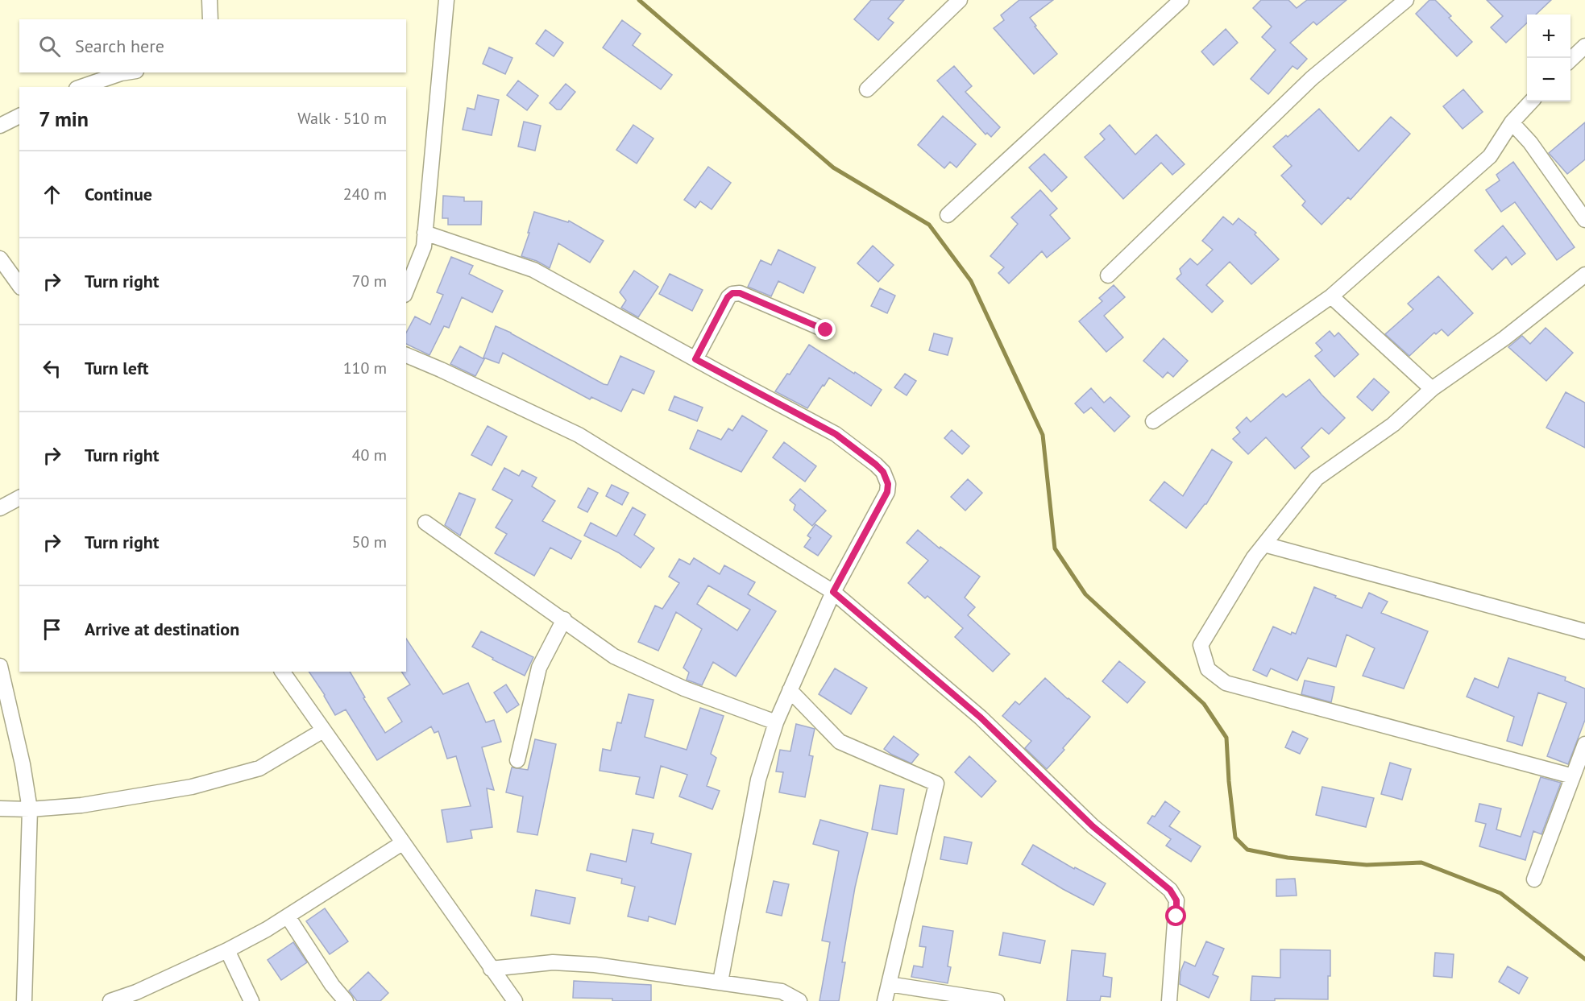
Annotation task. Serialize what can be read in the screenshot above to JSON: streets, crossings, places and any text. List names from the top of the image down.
{
  "page": {
    "map_buttons": ["+", "−"],
    "search": "Search here",
    "heading": ["7 min", "Walk · 510 m"],
    "list": [
      ["Continue", "240 m"],
      ["Turn right", "70 m"],
      ["Turn left", "110 m"],
      ["Turn right", "40 m"],
      ["Turn right", "50 m"],
      "Arrive at destination"
    ]
  }
}
